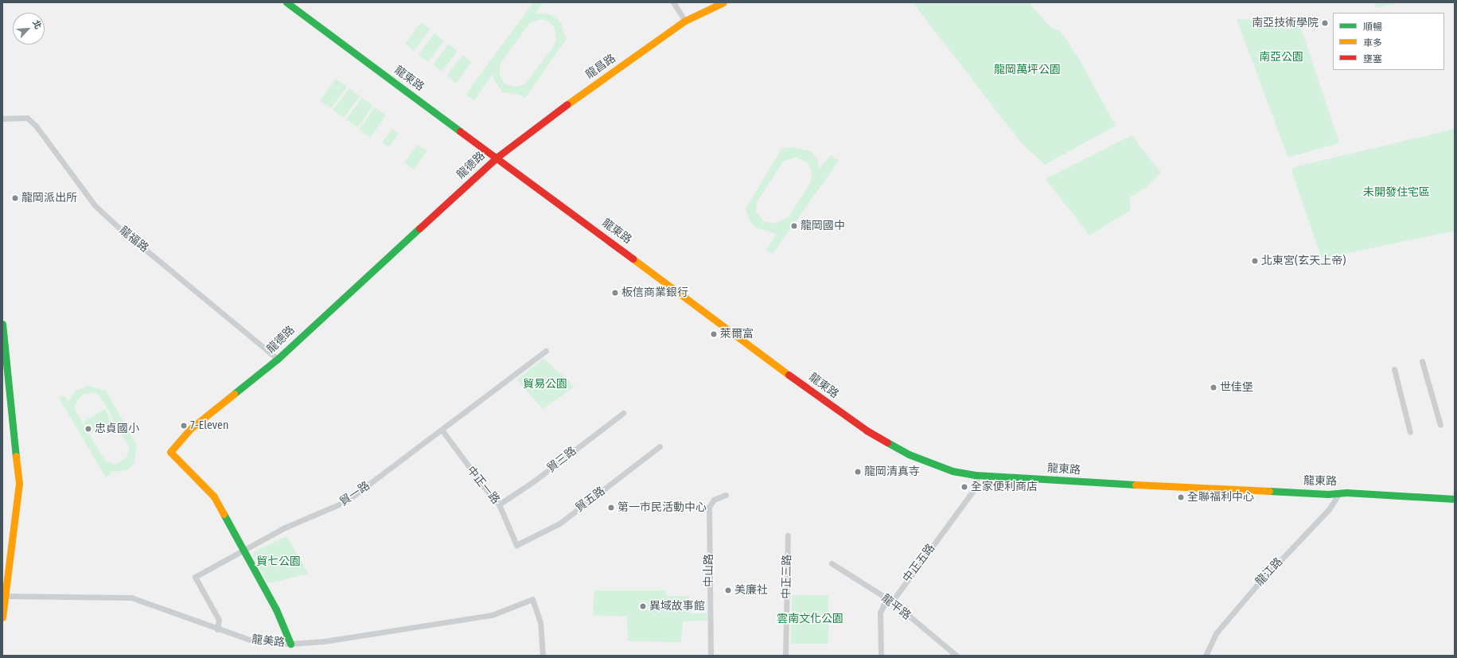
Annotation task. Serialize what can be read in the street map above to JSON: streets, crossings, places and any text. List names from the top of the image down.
{
  "streets": {
    "street": [
      "龍昌路",
      "龍東路",
      "龍德路",
      "龍福路",
      "貿三路",
      "中正一路",
      "貿一路",
      "貿五路",
      "中正五路",
      "中山路",
      "龍江路",
      "中正三路",
      "龍平路",
      "龍美路"
    ]
  },
  "crossings": [
    ["龍昌路", "龍東路"],
    ["龍昌路", "龍德路"],
    ["龍東路", "龍德路"],
    ["龍東路", "中正五路"],
    ["龍東路", "龍江路"],
    ["龍德路", "龍福路"],
    ["龍德路", "貿一路"],
    ["貿三路", "中正一路"],
    ["中正一路", "貿一路"],
    ["中正一路", "貿五路"],
    ["貿一路", "龍美路"],
    ["中正五路", "龍平路"]
  ],
  "parks": [
    "南亞公園",
    "龍岡萬坪公園",
    "未開發住宅區",
    "貿易公園",
    "貿七公園",
    "雲南文化公園"
  ],
  "places": [
    "南亞技術學院",
    "龍岡派出所",
    "龍岡國中",
    "北東宮(玄天上帝)",
    "板信商業銀行",
    "萊爾富",
    "世佳堡",
    "7-Eleven",
    "忠貞國小",
    "龍岡清真寺",
    "全家便利商店",
    "全聯福利中心",
    "第一市民活動中心",
    "美廉社",
    "異域故事館"
  ],
  "legend": ["順暢", "車多", "壅塞"],
  "north": "top right"
}
